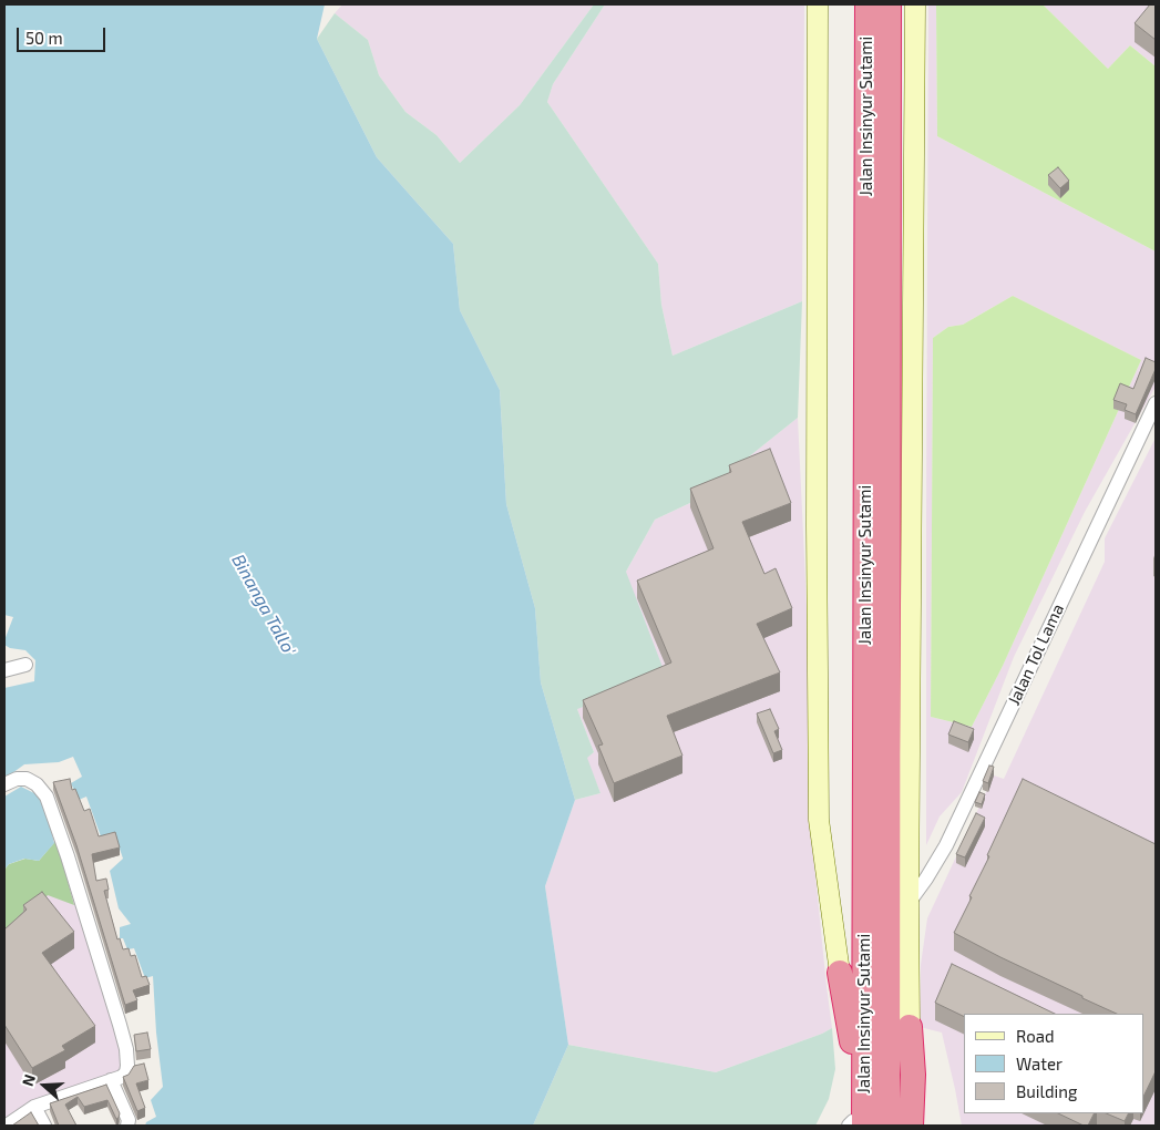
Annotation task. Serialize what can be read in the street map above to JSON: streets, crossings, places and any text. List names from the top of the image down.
{
  "streets": {
    "highway": ["Jalan Insinyur Sutami"],
    "street": ["Jalan Tol Lama"]
  },
  "water": ["Binanga Tallo'"],
  "legend": ["Road", "Water", "Building"],
  "scale_bar": "50 m",
  "north": "left"
}
